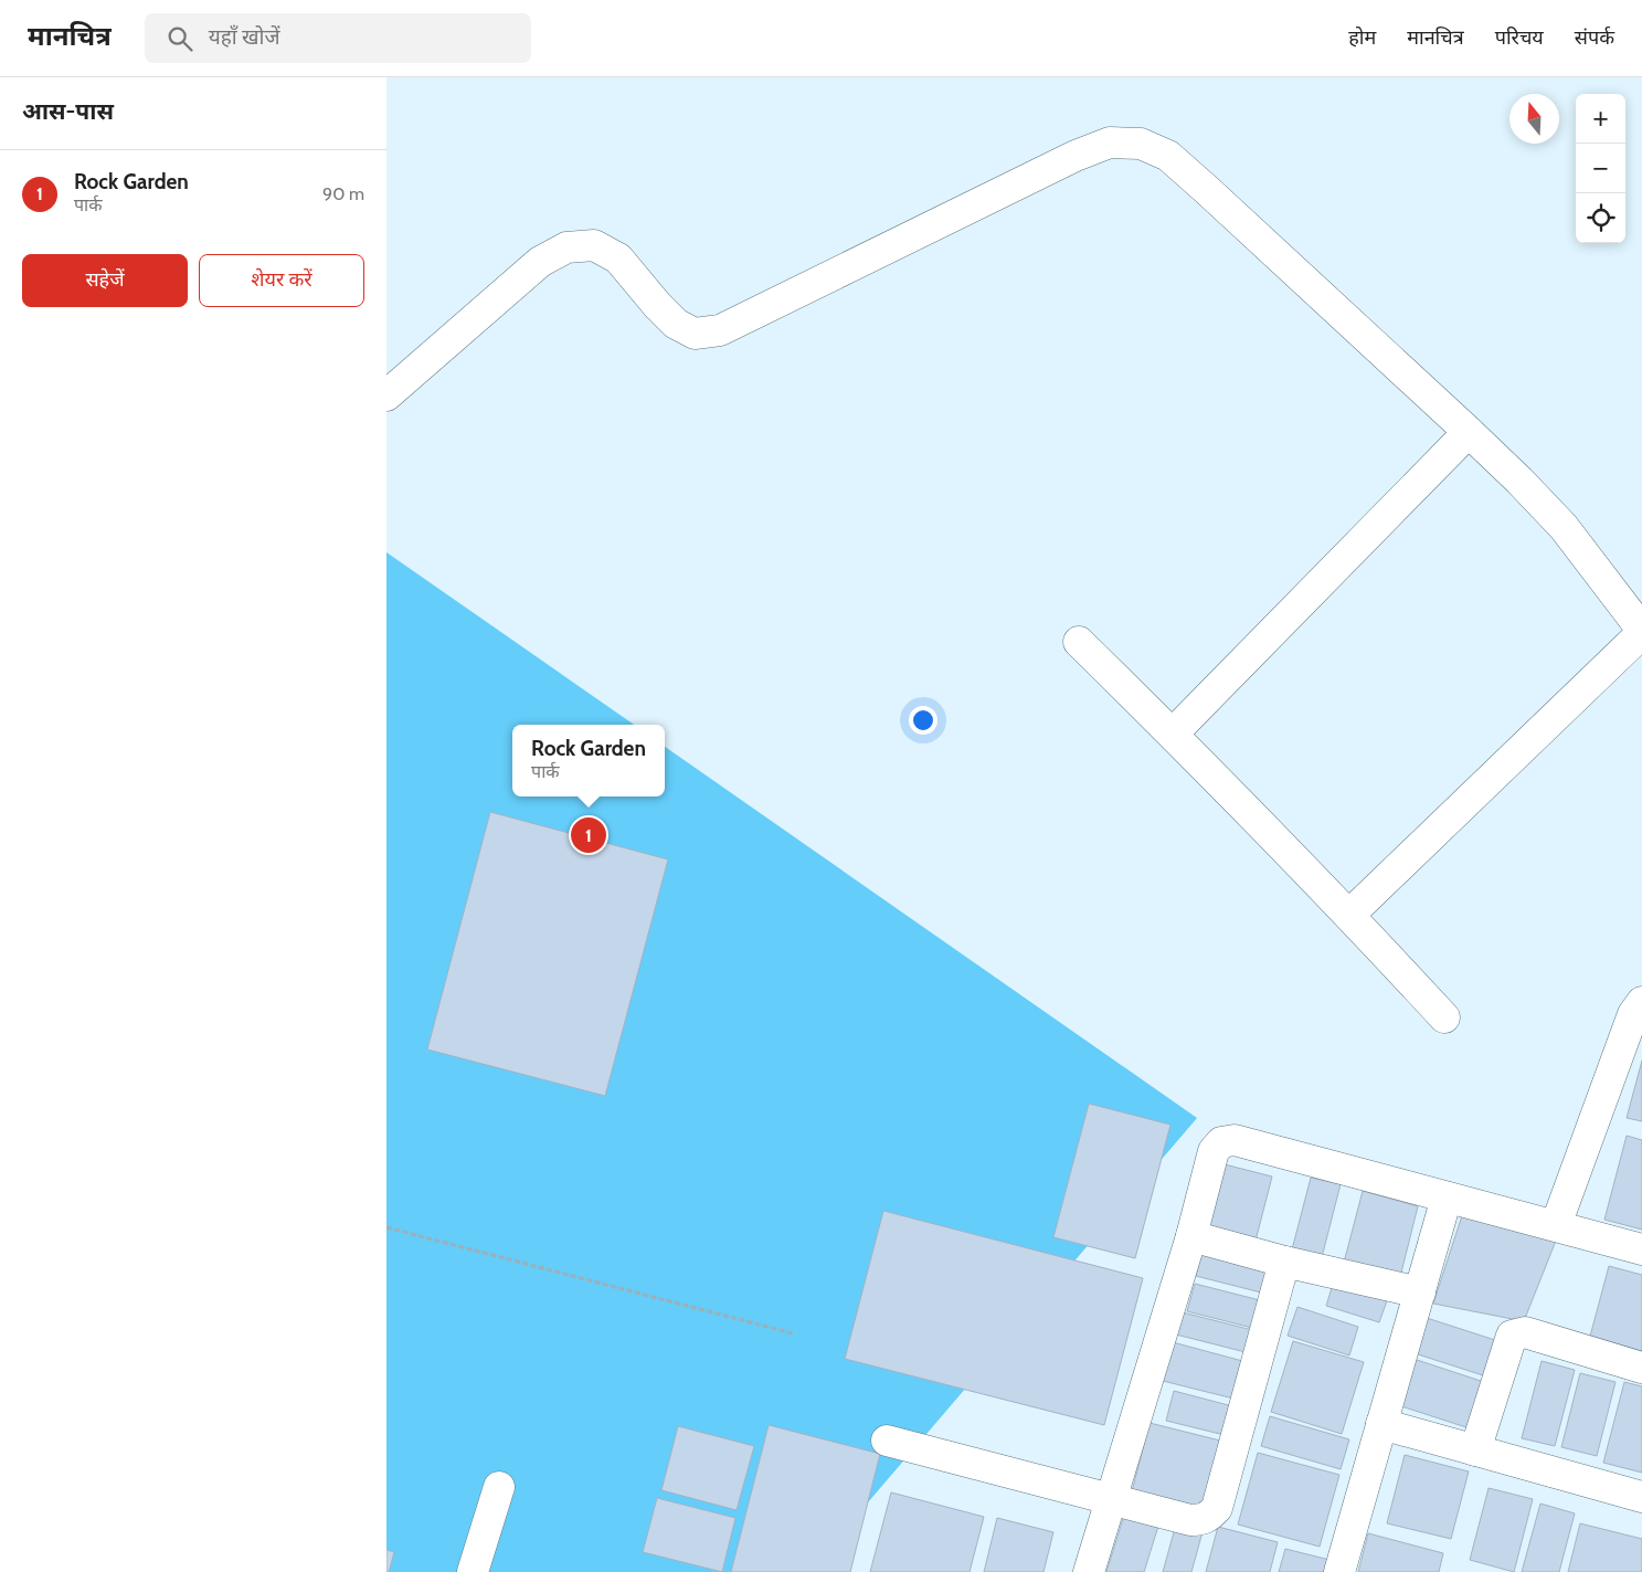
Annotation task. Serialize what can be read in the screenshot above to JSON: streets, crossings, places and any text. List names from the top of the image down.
{
  "north": "top",
  "page": {
    "header": "मानचित्र",
    "search": "यहाँ खोजें",
    "nav": [
      "होम",
      "मानचित्र",
      "परिचय",
      "संपर्क"
    ],
    "heading": "आस-पास",
    "map_buttons": ["+", "−"],
    "list": [
      {
        "mark": "1",
        "name": "Rock Garden",
        "note": "पार्क",
        "value": "90 m"
      }
    ],
    "buttons": ["सहेजें", "शेयर करें"],
    "popup": ["Rock Garden", "पार्क"],
    "pins": "1"
  }
}
